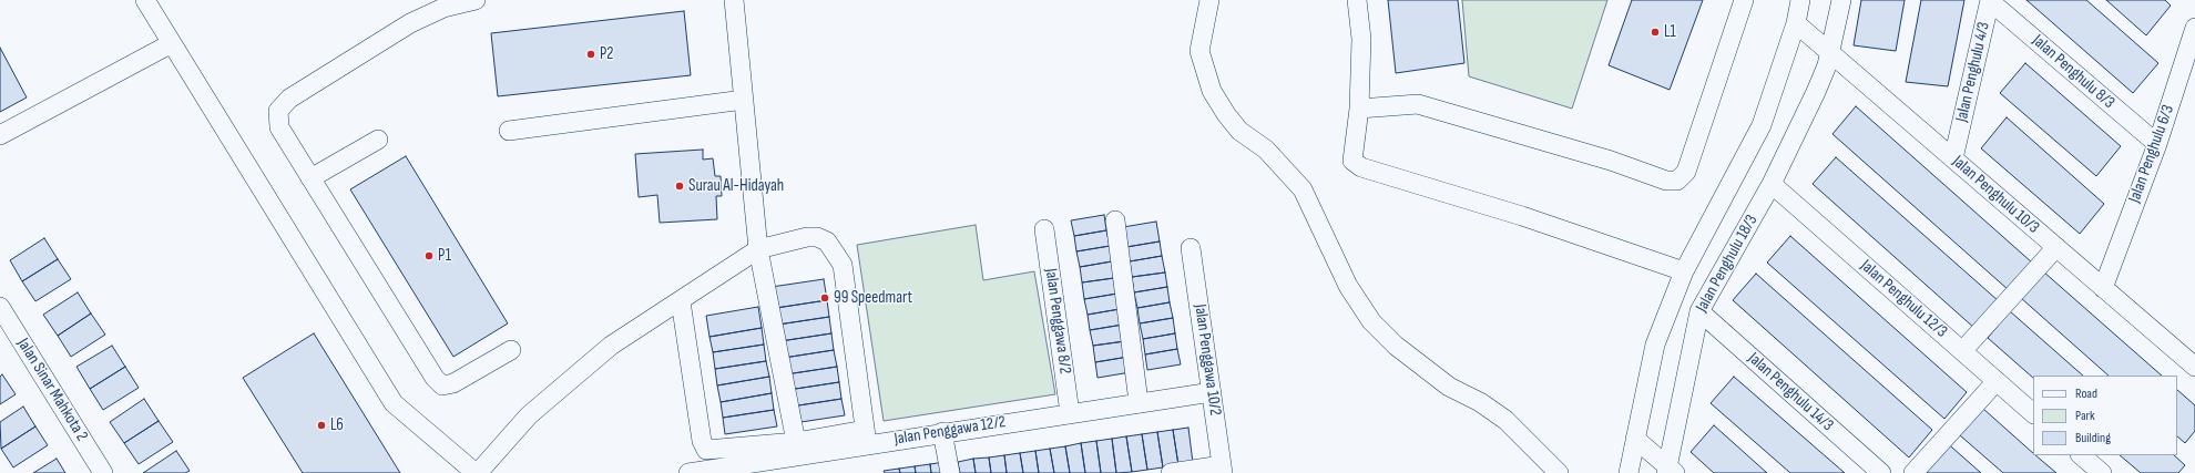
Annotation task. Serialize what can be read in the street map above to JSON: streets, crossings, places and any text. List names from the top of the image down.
{
  "streets": {
    "street": [
      "Jalan Penghulu 4/3",
      "Jalan Penghulu 8/3",
      "Jalan Penghulu 6/3",
      "Jalan Penghulu 10/3",
      "Jalan Penghulu 18/3",
      "Jalan Penghulu 12/3",
      "Jalan Penggawa 8/2",
      "Jalan Penggawa 10/2",
      "Jalan Sinar Mahkota 2",
      "Jalan Penghulu 14/3",
      "Jalan Penggawa 12/2"
    ]
  },
  "crossings": [
    ["Jalan Penghulu 4/3", "Jalan Penghulu 8/3"],
    ["Jalan Penghulu 4/3", "Jalan Penghulu 10/3"],
    ["Jalan Penghulu 8/3", "Jalan Penghulu 6/3"],
    ["Jalan Penghulu 6/3", "Jalan Penghulu 10/3"],
    ["Jalan Penghulu 10/3", "Jalan Penghulu 18/3"],
    ["Jalan Penghulu 18/3", "Jalan Penghulu 12/3"],
    ["Jalan Penghulu 18/3", "Jalan Penghulu 14/3"],
    ["Jalan Penggawa 8/2", "Jalan Penggawa 12/2"],
    ["Jalan Penggawa 10/2", "Jalan Penggawa 12/2"]
  ],
  "places": [
    "L1",
    "P2",
    "Surau Al-Hidayah",
    "P1",
    "99 Speedmart",
    "L6"
  ],
  "legend": ["Road", "Park", "Building"]
}
